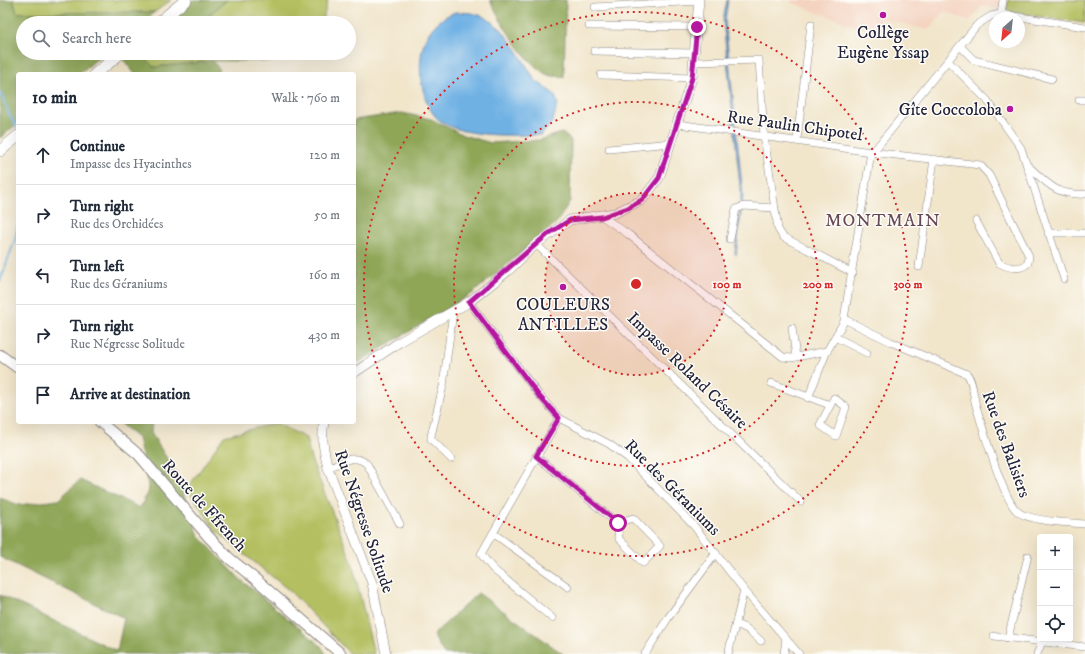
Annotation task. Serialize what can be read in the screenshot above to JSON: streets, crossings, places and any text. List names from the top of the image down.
{
  "streets": {
    "main road": ["Route de Ffrench"],
    "street": [
      "Rue Paulin Chipotel",
      "Impasse Roland Césaire",
      "Rue des Balisiers",
      "Rue des Géraniums",
      "Rue Négresse Solitude"
    ]
  },
  "districts": ["MONTMAIN"],
  "places": ["Collège Eugène Yssap", "Gîte Coccoloba", "COULEURS ANTILLES"],
  "north": "bottom left",
  "page": {
    "search": "Search here",
    "heading": ["10 min", "Walk · 760 m"],
    "list": [
      ["Continue", "Impasse des Hyacinthes", "120 m"],
      ["Turn right", "Rue des Orchidées", "50 m"],
      ["Turn left", "Rue des Géraniums", "160 m"],
      ["Turn right", "Rue Négresse Solitude", "430 m"],
      "Arrive at destination"
    ],
    "map_buttons": ["+", "−"]
  },
  "rings": ["100 m", "200 m", "300 m"]
}
